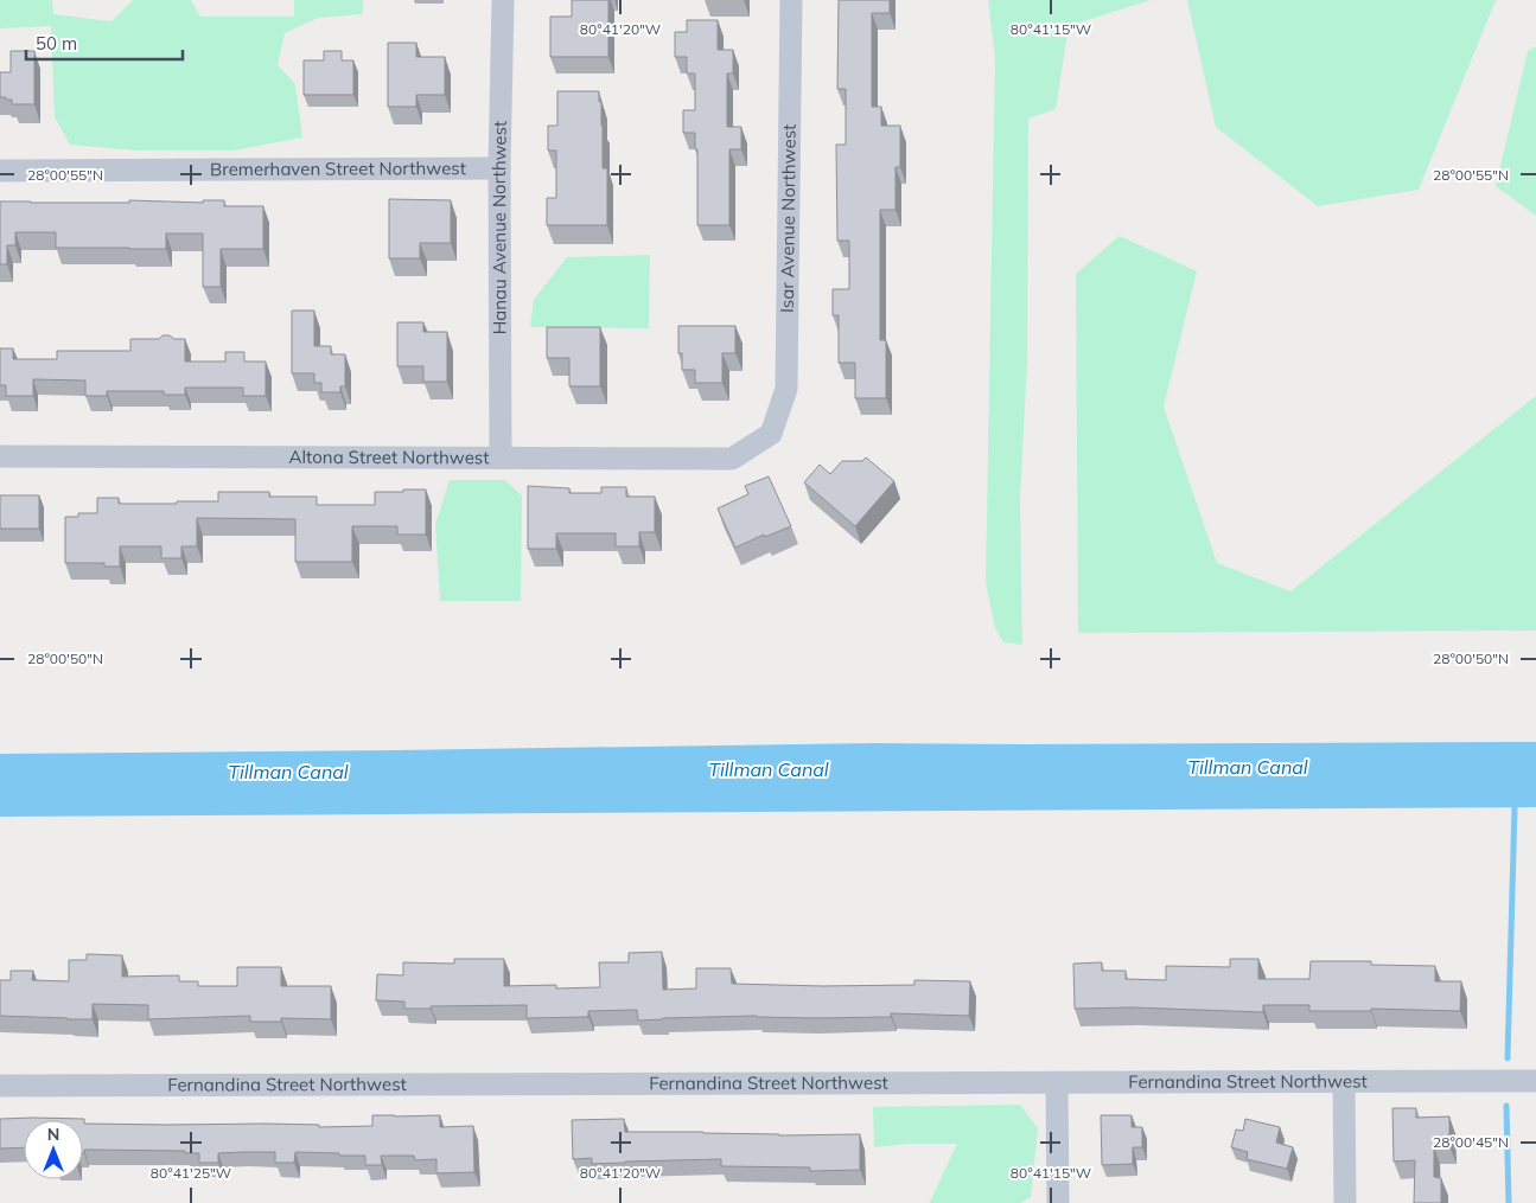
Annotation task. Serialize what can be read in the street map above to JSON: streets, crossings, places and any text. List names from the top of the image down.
{
  "streets": {
    "street": [
      "Bremerhaven Street Northwest",
      "Isar Avenue Northwest",
      "Hanau Avenue Northwest",
      "Altona Street Northwest",
      "Fernandina Street Northwest"
    ]
  },
  "crossings": [
    ["Bremerhaven Street Northwest", "Hanau Avenue Northwest"],
    ["Isar Avenue Northwest", "Altona Street Northwest"],
    ["Hanau Avenue Northwest", "Altona Street Northwest"]
  ],
  "water": ["Tillman Canal"],
  "scale_bar": "50 m",
  "north": "top",
  "coordinates": [
    "80°41'20\"W",
    "80°41'15\"W",
    "28°00'55\"N",
    "28°00'50\"N",
    "28°00'45\"N",
    "80°41'25\"W"
  ]
}
